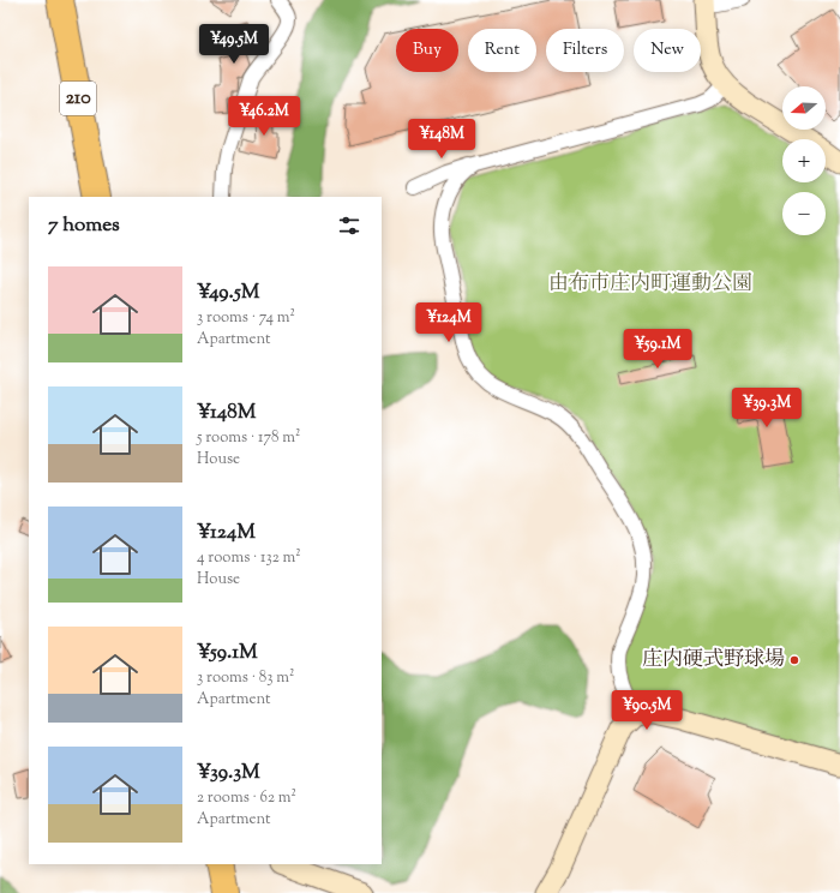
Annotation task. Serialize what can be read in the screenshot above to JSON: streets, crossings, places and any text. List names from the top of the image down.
{
  "streets": {
    "highway": ["210"]
  },
  "parks": ["由布市庄内町運動公園"],
  "places": ["庄内硬式野球場"],
  "north": "left",
  "page": {
    "price": [
      "¥49.5M",
      "¥46.2M",
      "¥148M",
      "¥124M",
      "¥59.1M",
      "¥39.3M",
      "¥90.5M"
    ],
    "chip": [
      "Buy",
      "Rent",
      "Filters",
      "New"
    ],
    "map_buttons": ["+", "−"],
    "heading": "7 homes",
    "list": [
      {
        "name": "¥49.5M",
        "note": "3 rooms · 74 m² · Apartment"
      },
      {
        "name": "¥148M",
        "note": "5 rooms · 178 m² · House"
      },
      {
        "name": "¥124M",
        "note": "4 rooms · 132 m² · House"
      },
      {
        "name": "¥59.1M",
        "note": "3 rooms · 83 m² · Apartment"
      },
      {
        "name": "¥39.3M",
        "note": "2 rooms · 62 m² · Apartment"
      }
    ]
  }
}
